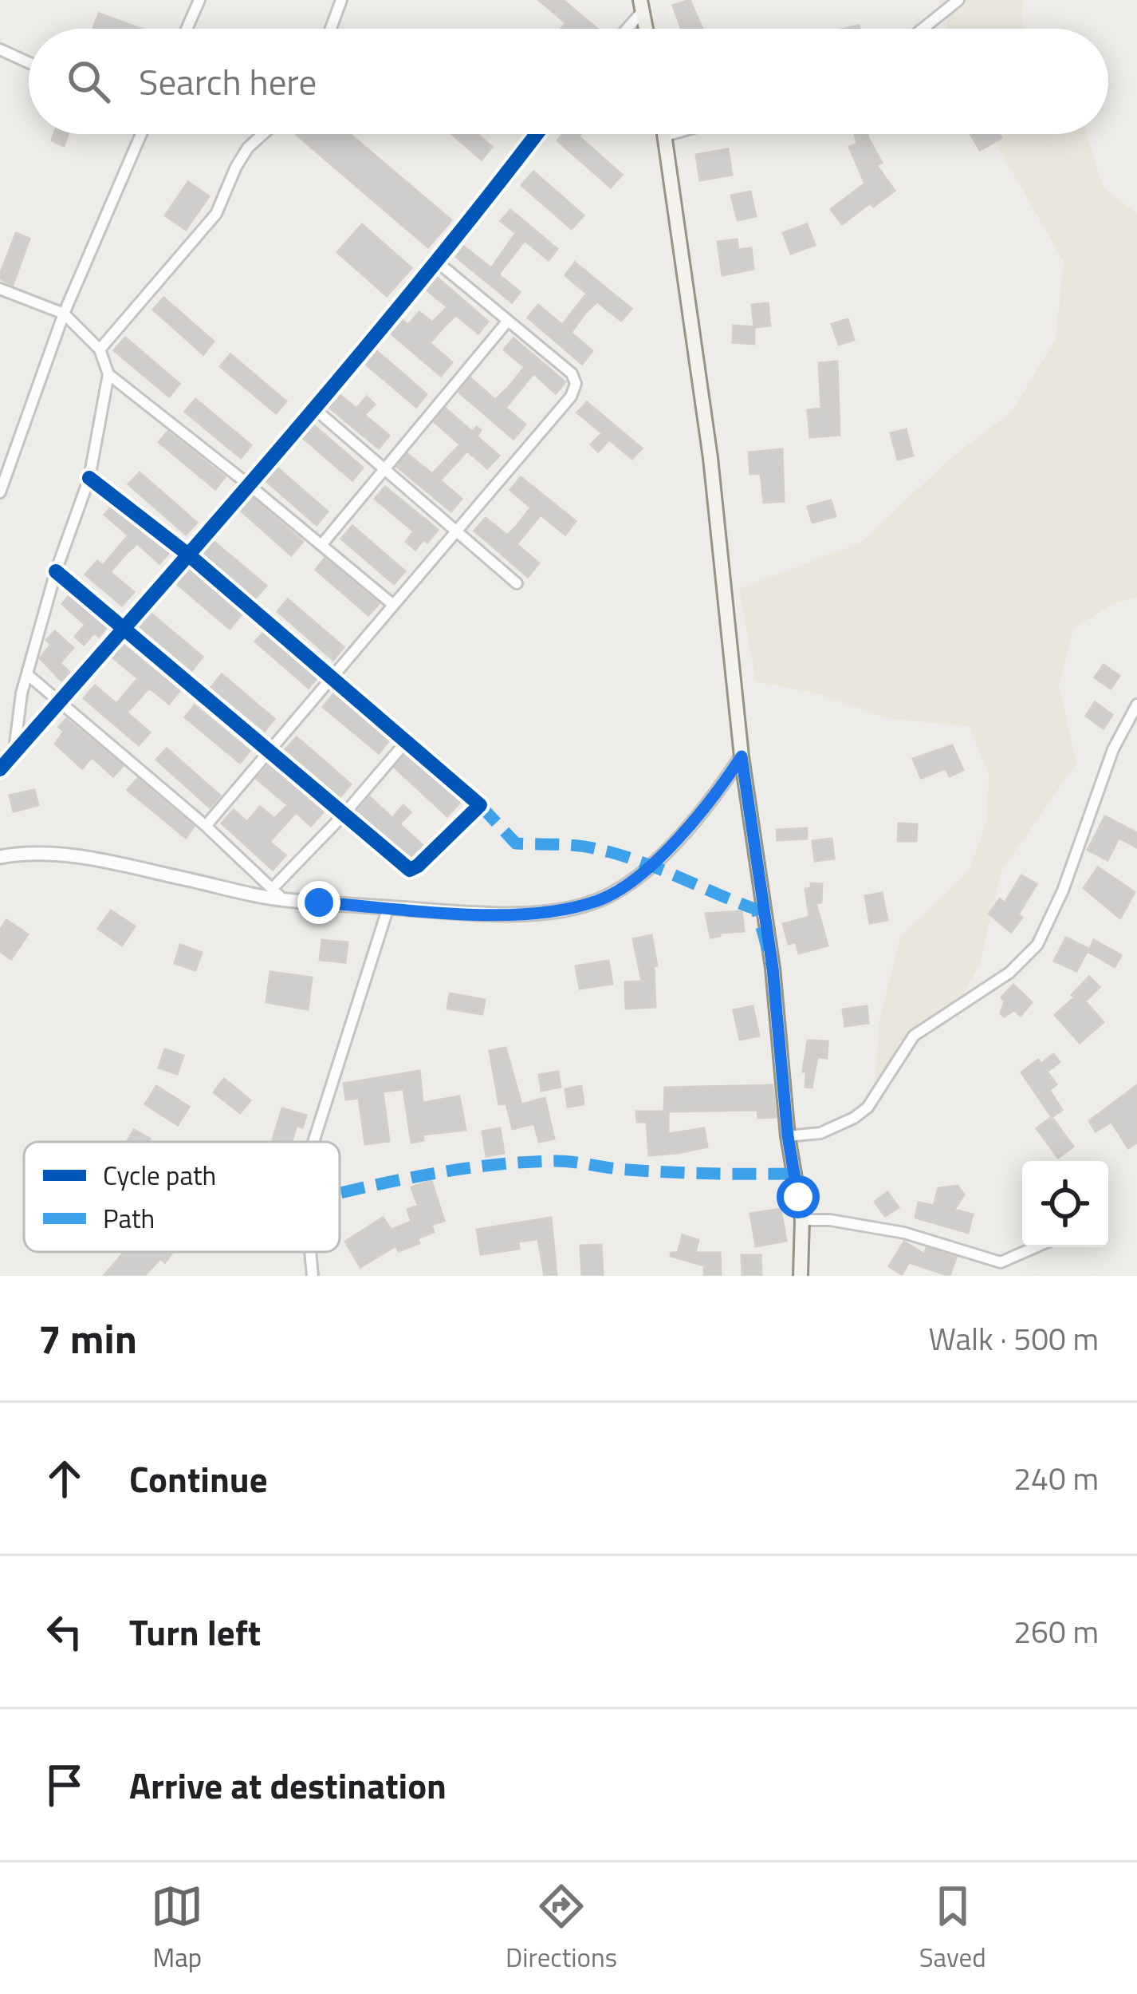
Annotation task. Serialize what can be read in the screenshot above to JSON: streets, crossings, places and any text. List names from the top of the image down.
{
  "legend": ["Cycle path", "Path"],
  "page": {
    "search": "Search here",
    "heading": ["7 min", "Walk · 500 m"],
    "list": [
      ["Continue", "240 m"],
      ["Turn left", "260 m"],
      "Arrive at destination"
    ],
    "nav": ["Map", "Directions", "Saved"]
  }
}
